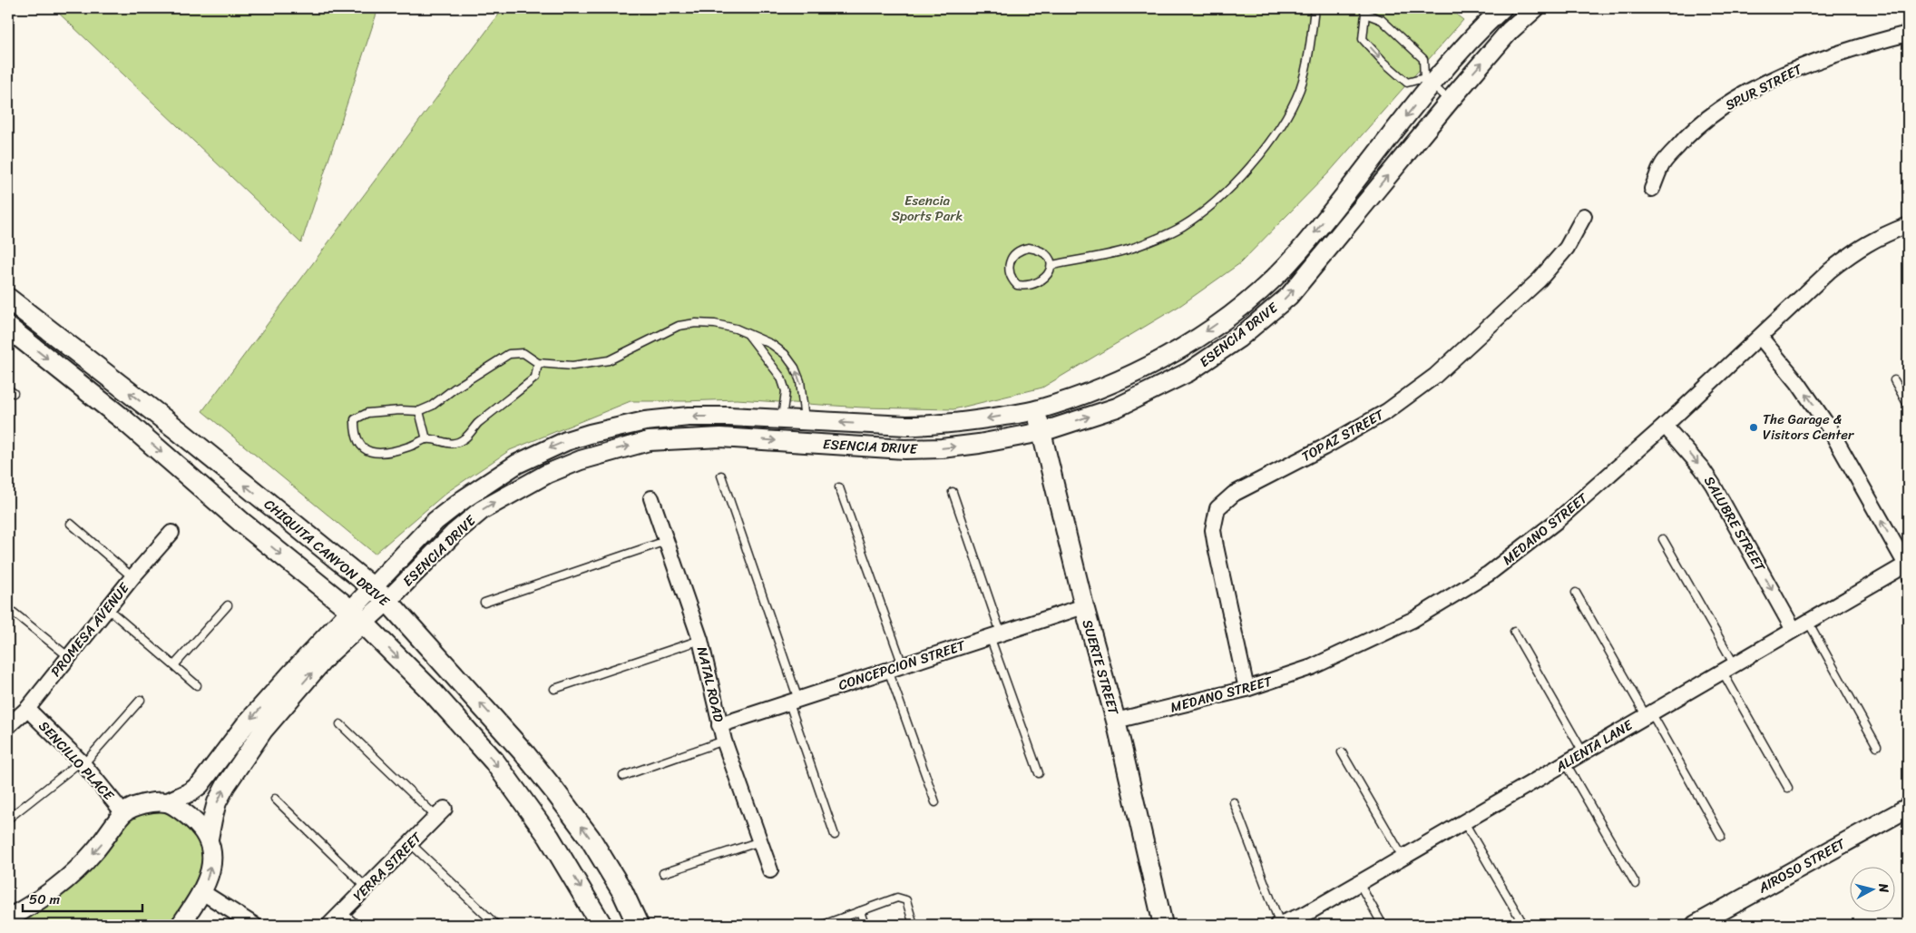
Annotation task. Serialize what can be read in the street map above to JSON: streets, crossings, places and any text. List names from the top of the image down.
{
  "streets": {
    "main road": ["CHIQUITA CANYON DRIVE"],
    "street": [
      "SPUR STREET",
      "ESENCIA DRIVE",
      "TOPAZ STREET",
      "SALUBRE STREET",
      "MEDANO STREET",
      "PROMESA AVENUE",
      "CONCEPCION STREET",
      "SUERTE STREET",
      "NATAL ROAD",
      "ALIENTA LANE",
      "SENCILLO PLACE",
      "AIROSO STREET",
      "YERRA STREET"
    ]
  },
  "crossings": [
    ["ESENCIA DRIVE", "CHIQUITA CANYON DRIVE"],
    ["ESENCIA DRIVE", "SUERTE STREET"],
    ["ESENCIA DRIVE", "SENCILLO PLACE"],
    ["TOPAZ STREET", "MEDANO STREET"],
    ["SALUBRE STREET", "MEDANO STREET"],
    ["SALUBRE STREET", "ALIENTA LANE"],
    ["MEDANO STREET", "SUERTE STREET"],
    ["PROMESA AVENUE", "SENCILLO PLACE"],
    ["CONCEPCION STREET", "SUERTE STREET"],
    ["CONCEPCION STREET", "NATAL ROAD"]
  ],
  "parks": ["Esencia Sports Park"],
  "places": ["The Garage & Visitors Center"],
  "scale_bar": "50 m",
  "north": "right"
}
